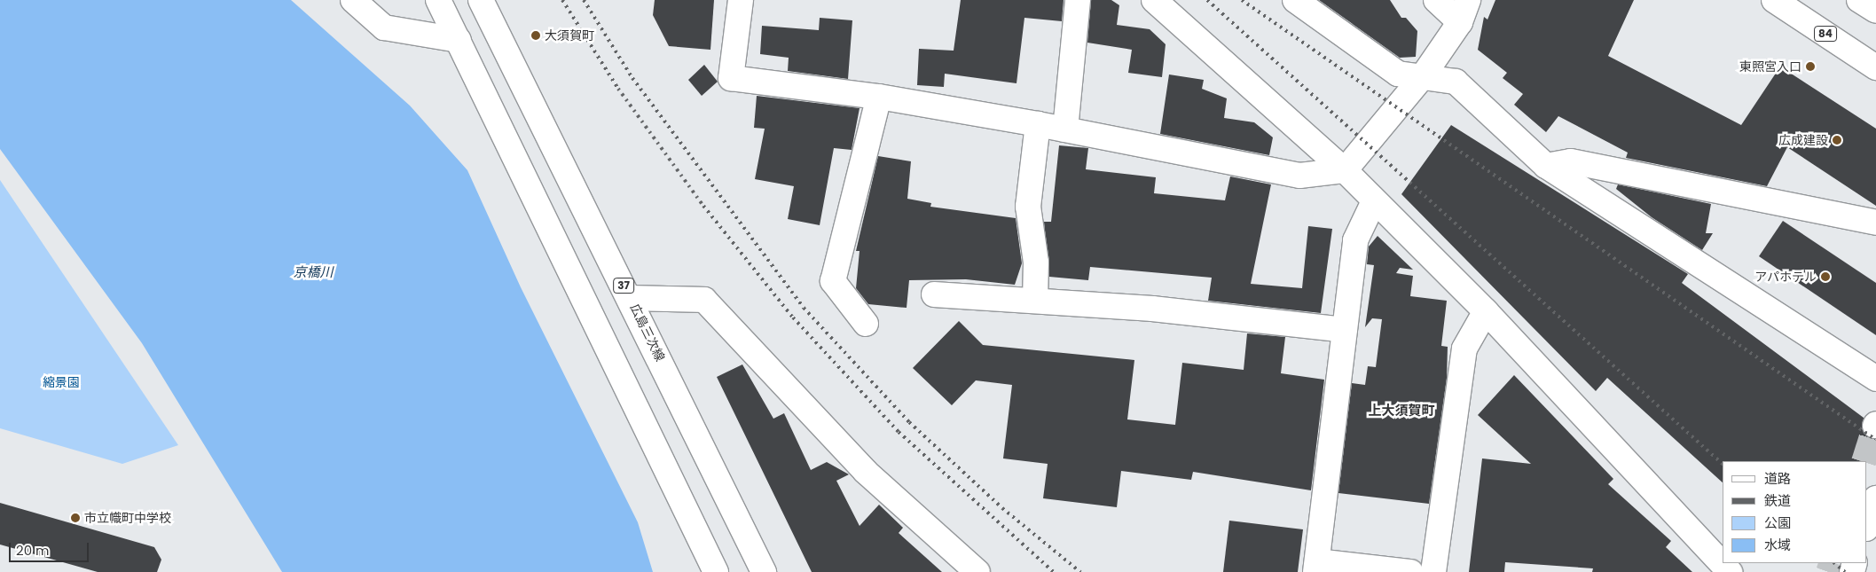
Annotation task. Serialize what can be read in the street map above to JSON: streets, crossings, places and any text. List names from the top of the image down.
{
  "streets": {
    "street": ["84", "37", "広島三次線"]
  },
  "districts": ["上大須賀町"],
  "water": ["京橋川"],
  "parks": ["縮景園"],
  "places": [
    "大須賀町",
    "東照宮入口",
    "広成建設",
    "アパホテル",
    "市立幟町中学校"
  ],
  "legend": [
    "道路",
    "鉄道",
    "公園",
    "水域"
  ],
  "scale_bar": "20 m"
}
